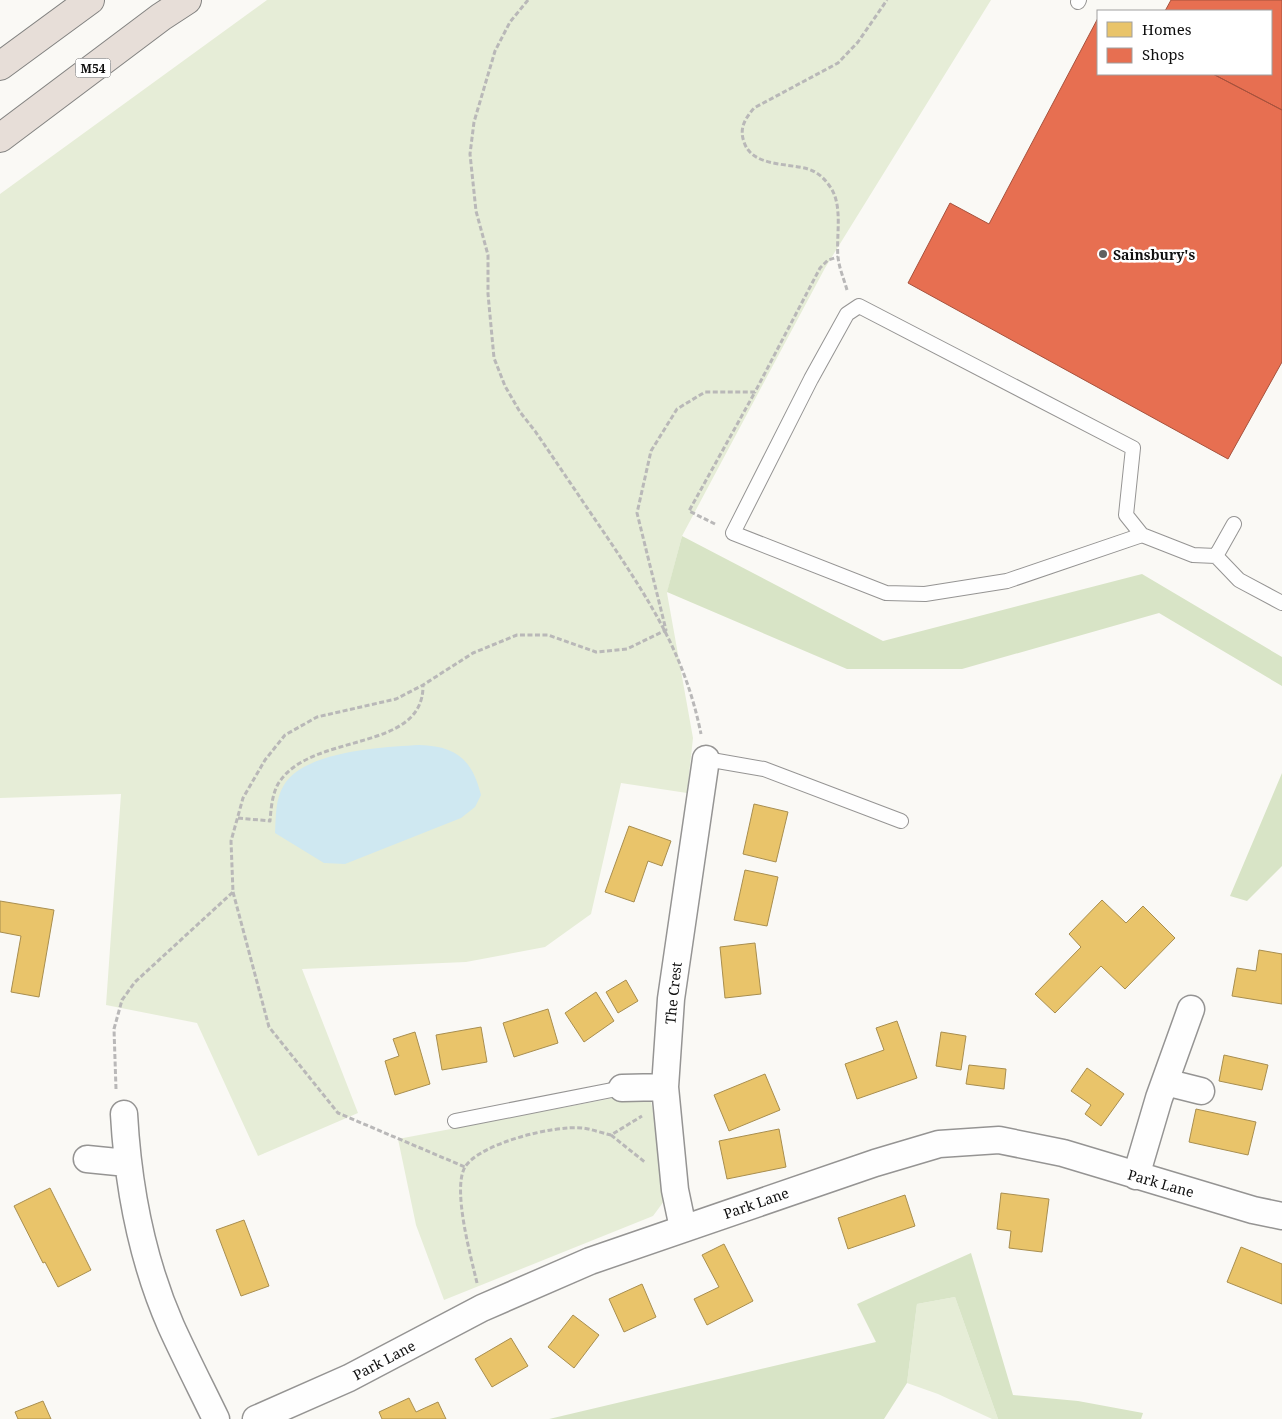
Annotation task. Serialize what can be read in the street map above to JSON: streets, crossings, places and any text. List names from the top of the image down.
{
  "streets": {
    "highway": ["M54"],
    "street": ["The Crest", "Park Lane"]
  },
  "crossings": [
    ["The Crest", "Park Lane"]
  ],
  "places": ["Sainsbury's"],
  "legend": ["Homes", "Shops"]
}
